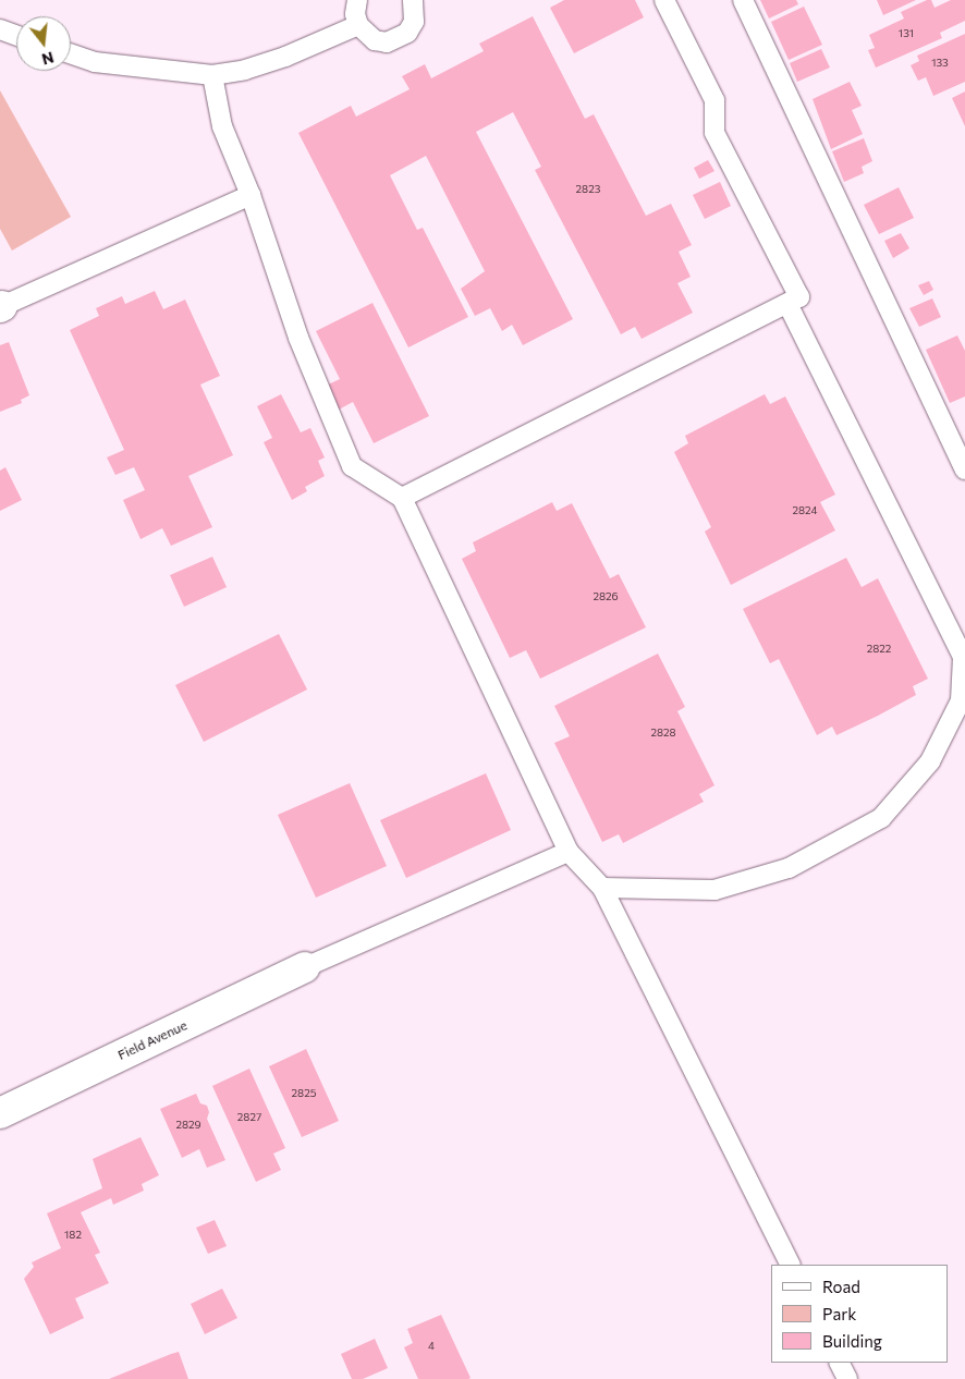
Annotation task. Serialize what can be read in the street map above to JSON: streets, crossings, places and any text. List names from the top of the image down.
{
  "streets": {
    "street": ["Field Avenue"]
  },
  "house_numbers": [
    "131",
    "133",
    "2823",
    "2824",
    "2826",
    "2822",
    "2828",
    "2825",
    "2827",
    "2829",
    "182",
    "4"
  ],
  "legend": ["Road", "Park", "Building"],
  "north": "bottom"
}
